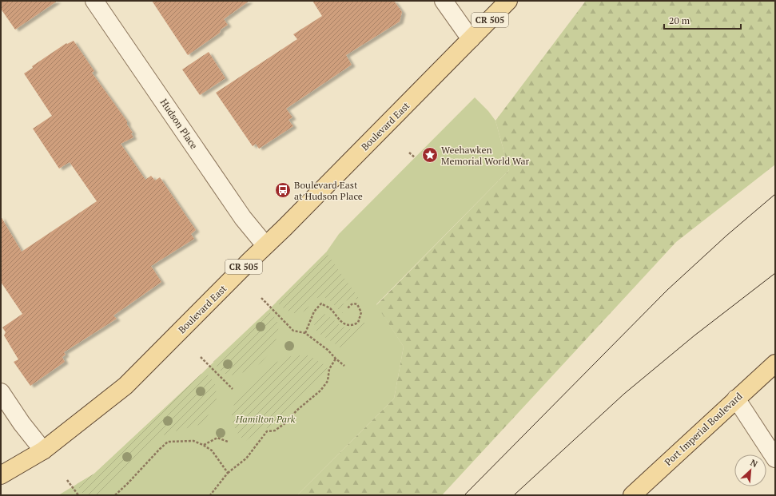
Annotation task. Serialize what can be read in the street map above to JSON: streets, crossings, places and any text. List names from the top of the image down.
{
  "streets": {
    "main road": ["CR 505", "Boulevard East", "Port Imperial Boulevard"],
    "street": ["Hudson Place"]
  },
  "crossings": [
    ["Hudson Place", "Boulevard East"]
  ],
  "parks": ["Hamilton Park"],
  "places": {
    "place": ["Weehawken Memorial World War"],
    "bus stop": ["Boulevard East at Hudson Place"]
  },
  "scale_bar": "20 m",
  "north": "top right"
}
